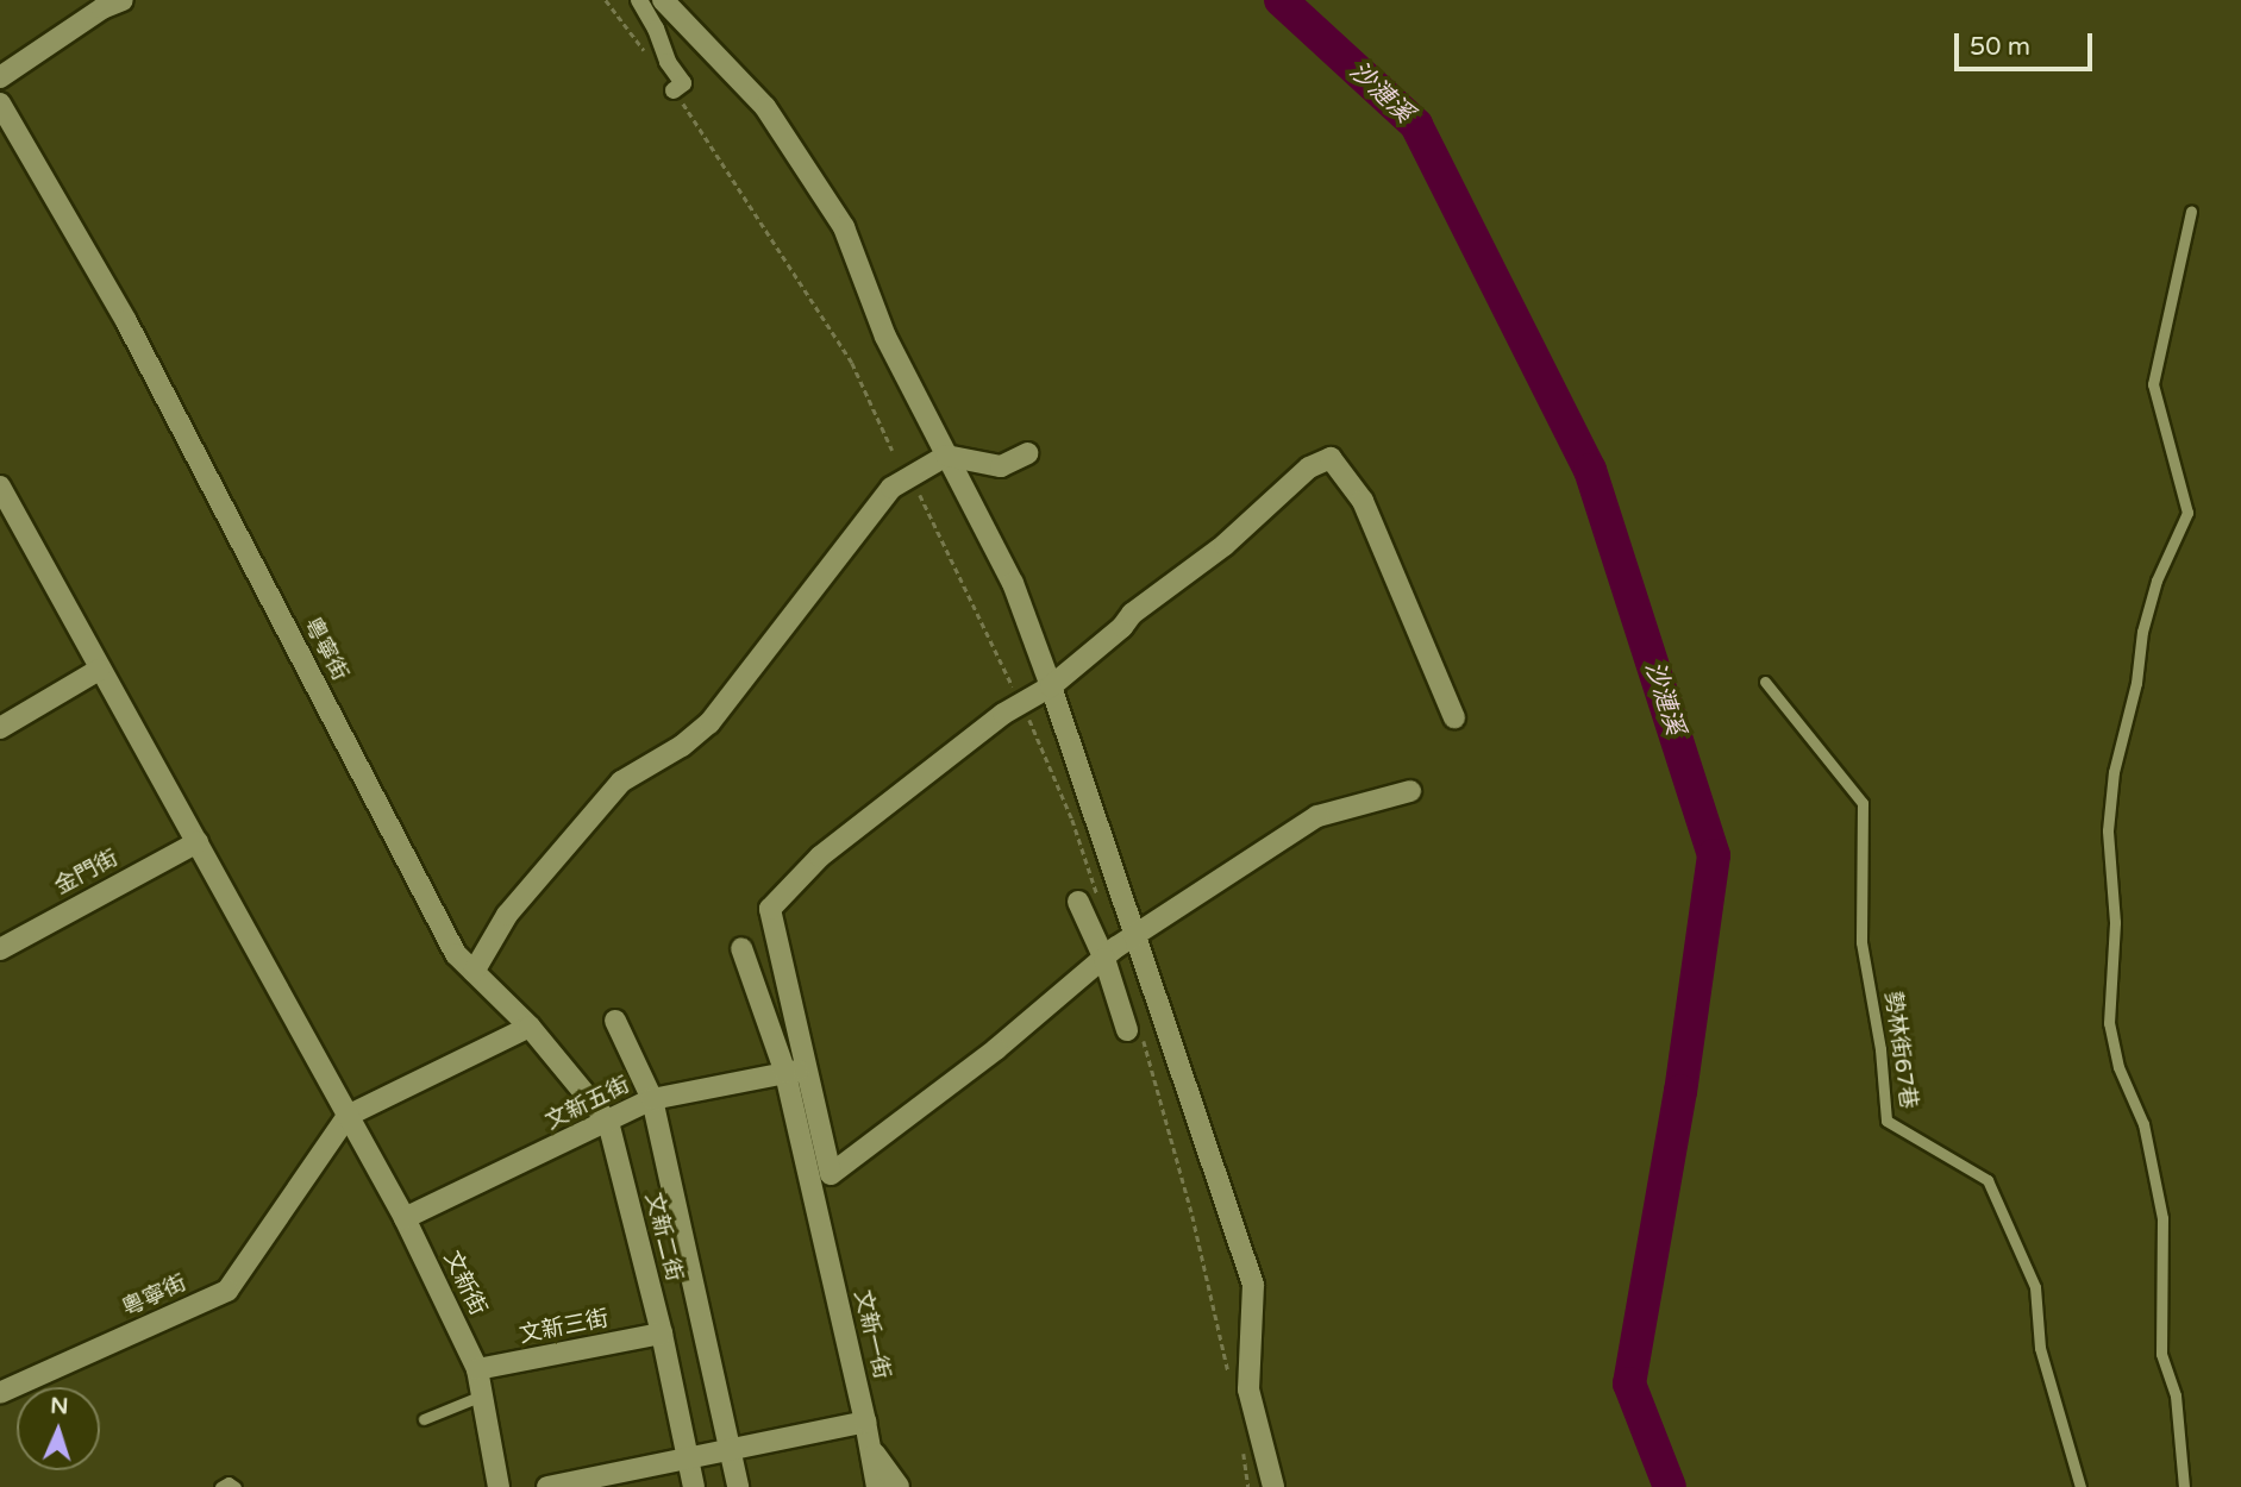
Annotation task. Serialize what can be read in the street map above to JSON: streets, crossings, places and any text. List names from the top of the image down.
{
  "streets": {
    "street": [
      "粵寧街",
      "金門街",
      "文新五街",
      "文新二街",
      "文新街",
      "文新三街",
      "文新一街"
    ],
    "lane": ["勢林街67巷"]
  },
  "crossings": [
    ["粵寧街", "文新二街"],
    ["粵寧街", "文新街"],
    ["文新五街", "文新二街"],
    ["文新五街", "文新街"],
    ["文新五街", "文新一街"],
    ["文新二街", "文新三街"],
    ["文新街", "文新三街"]
  ],
  "water": ["沙漣溪"],
  "scale_bar": "50 m",
  "north": "top"
}
